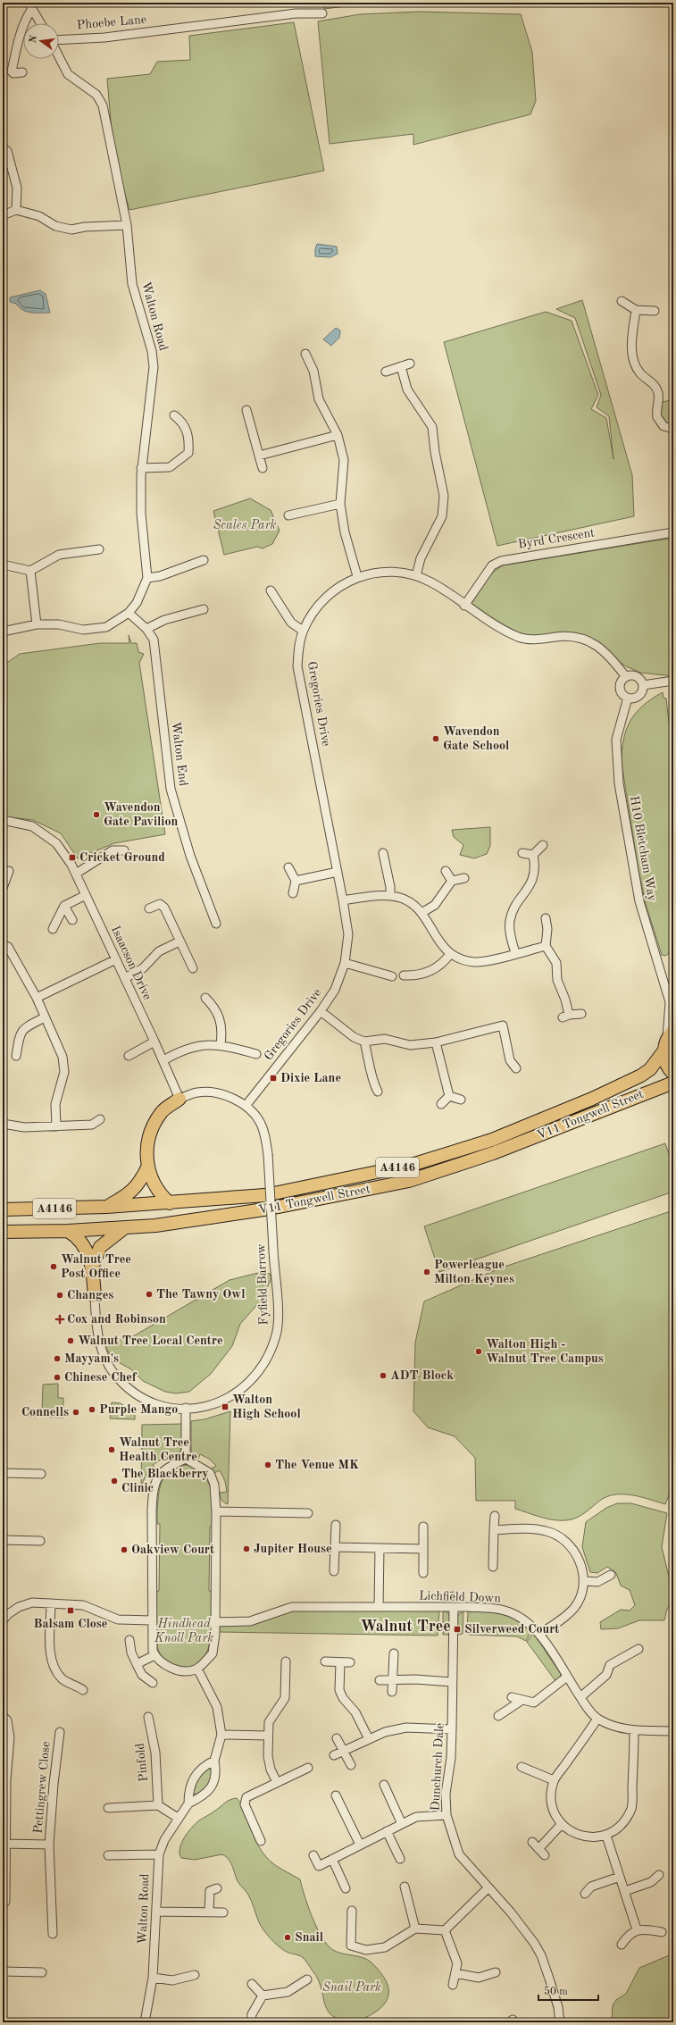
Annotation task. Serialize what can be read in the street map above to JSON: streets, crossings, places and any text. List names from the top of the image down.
{
  "streets": {
    "highway": ["V11 Tongwell Street", "A4146"],
    "street": [
      "Phoebe Lane",
      "Walton Road",
      "Byrd Crescent",
      "Gregories Drive",
      "Walton End",
      "H10 Bletcham Way",
      "Isaacson Drive",
      "Fyfield Barrow",
      "Lichfield Down",
      "Pinfold",
      "Dunchurch Dale",
      "Pettingrew Close"
    ]
  },
  "crossings": [
    ["Walton Road", "Walton End"],
    ["Byrd Crescent", "Gregories Drive"],
    ["Gregories Drive", "H10 Bletcham Way"],
    ["Gregories Drive", "Fyfield Barrow"],
    ["H10 Bletcham Way", "A4146"],
    ["Isaacson Drive", "Fyfield Barrow"],
    ["V11 Tongwell Street", "A4146"],
    ["Lichfield Down", "Dunchurch Dale"]
  ],
  "districts": ["Walnut Tree"],
  "parks": ["Scales Park", "Hindhead Knoll Park", "Snail Park"],
  "places": {
    "other": [
      "Wavendon Gate School",
      "Wavendon Gate Pavilion",
      "Walnut Tree Post Office",
      "Powerleague Milton Keynes",
      "The Tawny Owl",
      "Changes",
      "Walnut Tree Local Centre",
      "Walton High - Walnut Tree Campus",
      "Mayyam's",
      "ADT Block",
      "Chinese Chef",
      "Purple Mango",
      "Connells",
      "Walnut Tree Health Centre",
      "The Venue MK",
      "The Blackberry Clinic",
      "Jupiter House",
      "Oakview Court",
      "Snail"
    ],
    "transit": [
      "Cricket Ground",
      "Dixie Lane",
      "Walton High School",
      "Balsam Close",
      "Silverweed Court"
    ],
    "health": ["Cox and Robinson"]
  },
  "scale_bar": "50 m",
  "north": "left"
}
